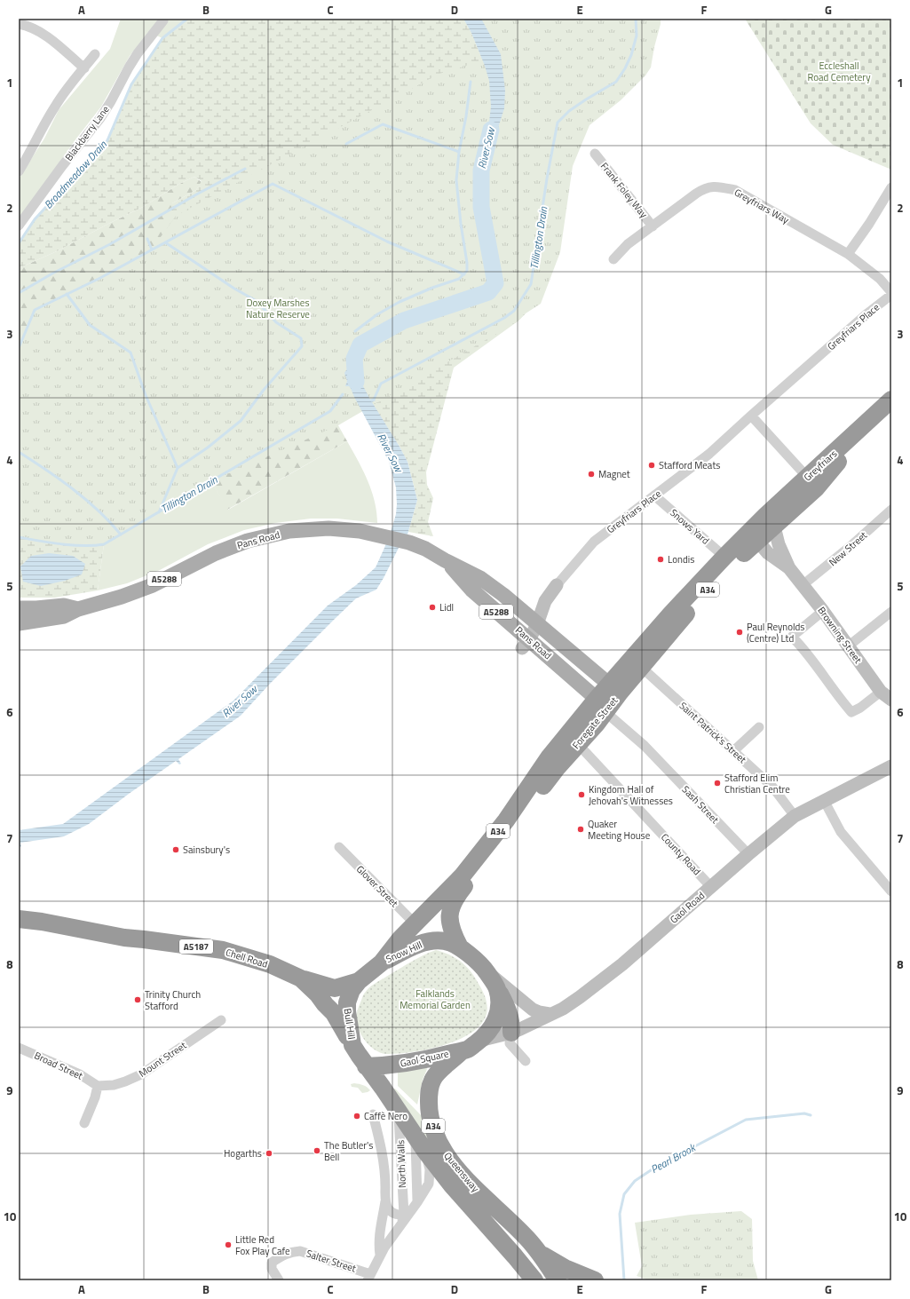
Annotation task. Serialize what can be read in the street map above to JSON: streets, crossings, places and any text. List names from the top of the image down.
{
  "streets": {
    "highway": [
      "Greyfriars",
      "A34",
      "Foregate Street",
      "A5187",
      "Snow Hill",
      "Chell Road",
      "Bull Hill",
      "Gaol Square",
      "Queensway"
    ],
    "main road": [
      "Greyfriars Place",
      "Pans Road",
      "A5288",
      "Browning Street",
      "Gaol Road"
    ],
    "street": [
      "Blackberry Lane",
      "Frank Foley Way",
      "Greyfriars Way",
      "Snows Yard",
      "New Street",
      "Saint Patrick's Street",
      "Sash Street",
      "County Road",
      "Glover Street",
      "Mount Street",
      "Broad Street",
      "North Walls",
      "Salter Street"
    ]
  },
  "crossings": [
    ["Frank Foley Way", "Greyfriars Way"],
    ["Greyfriars Way", "Greyfriars Place"],
    ["Greyfriars Place", "Snows Yard"],
    ["Greyfriars Place", "Pans Road"],
    ["Greyfriars", "Browning Street"],
    ["Greyfriars", "Foregate Street"],
    ["Snows Yard", "Foregate Street"],
    ["Pans Road", "Foregate Street"],
    ["Pans Road", "Sash Street"],
    ["New Street", "Browning Street"],
    ["A34", "Foregate Street"],
    ["A34", "Glover Street"],
    ["A34", "Snow Hill"],
    ["Browning Street", "Foregate Street"],
    ["Foregate Street", "Saint Patrick's Street"],
    ["Foregate Street", "Sash Street"],
    ["Foregate Street", "County Road"],
    ["Foregate Street", "Glover Street"],
    ["Foregate Street", "Snow Hill"],
    ["Saint Patrick's Street", "Gaol Road"],
    ["Sash Street", "Gaol Road"],
    ["County Road", "Gaol Road"],
    ["Gaol Road", "Snow Hill"],
    ["Gaol Road", "Gaol Square"],
    ["A5187", "Chell Road"],
    ["A5187", "Bull Hill"],
    ["Snow Hill", "Gaol Square"],
    ["Chell Road", "Bull Hill"],
    ["Bull Hill", "Gaol Square"],
    ["Bull Hill", "Queensway"],
    ["Gaol Square", "Queensway"],
    ["Mount Street", "Broad Street"],
    ["North Walls", "Queensway"],
    ["North Walls", "Salter Street"]
  ],
  "water": [
    "River Sow",
    "Broadmeadow Drain",
    "Tillington Drain",
    "Pearl Brook"
  ],
  "parks": ["Eccleshall Road Cemetery", "Doxey Marshes Nature Reserve", "Falklands Memorial Garden"],
  "places": [
    "Stafford Meats",
    "Magnet",
    "Londis",
    "Lidl",
    "Paul Reynolds (Centre) Ltd",
    "Stafford Elim Christian Centre",
    "Kingdom Hall of Jehovah's Witnesses",
    "Quaker Meeting House",
    "Sainsbury's",
    "Trinity Church Stafford",
    "Caffè Nero",
    "The Butler's Bell",
    "Hogarths",
    "Little Red Fox Play Cafe"
  ],
  "grid": {
    "columns": [
      "A",
      "B",
      "C",
      "D",
      "E",
      "F",
      "G"
    ],
    "rows": [
      "1",
      "2",
      "3",
      "4",
      "5",
      "6",
      "7",
      "8",
      "9",
      "10"
    ]
  }
}
